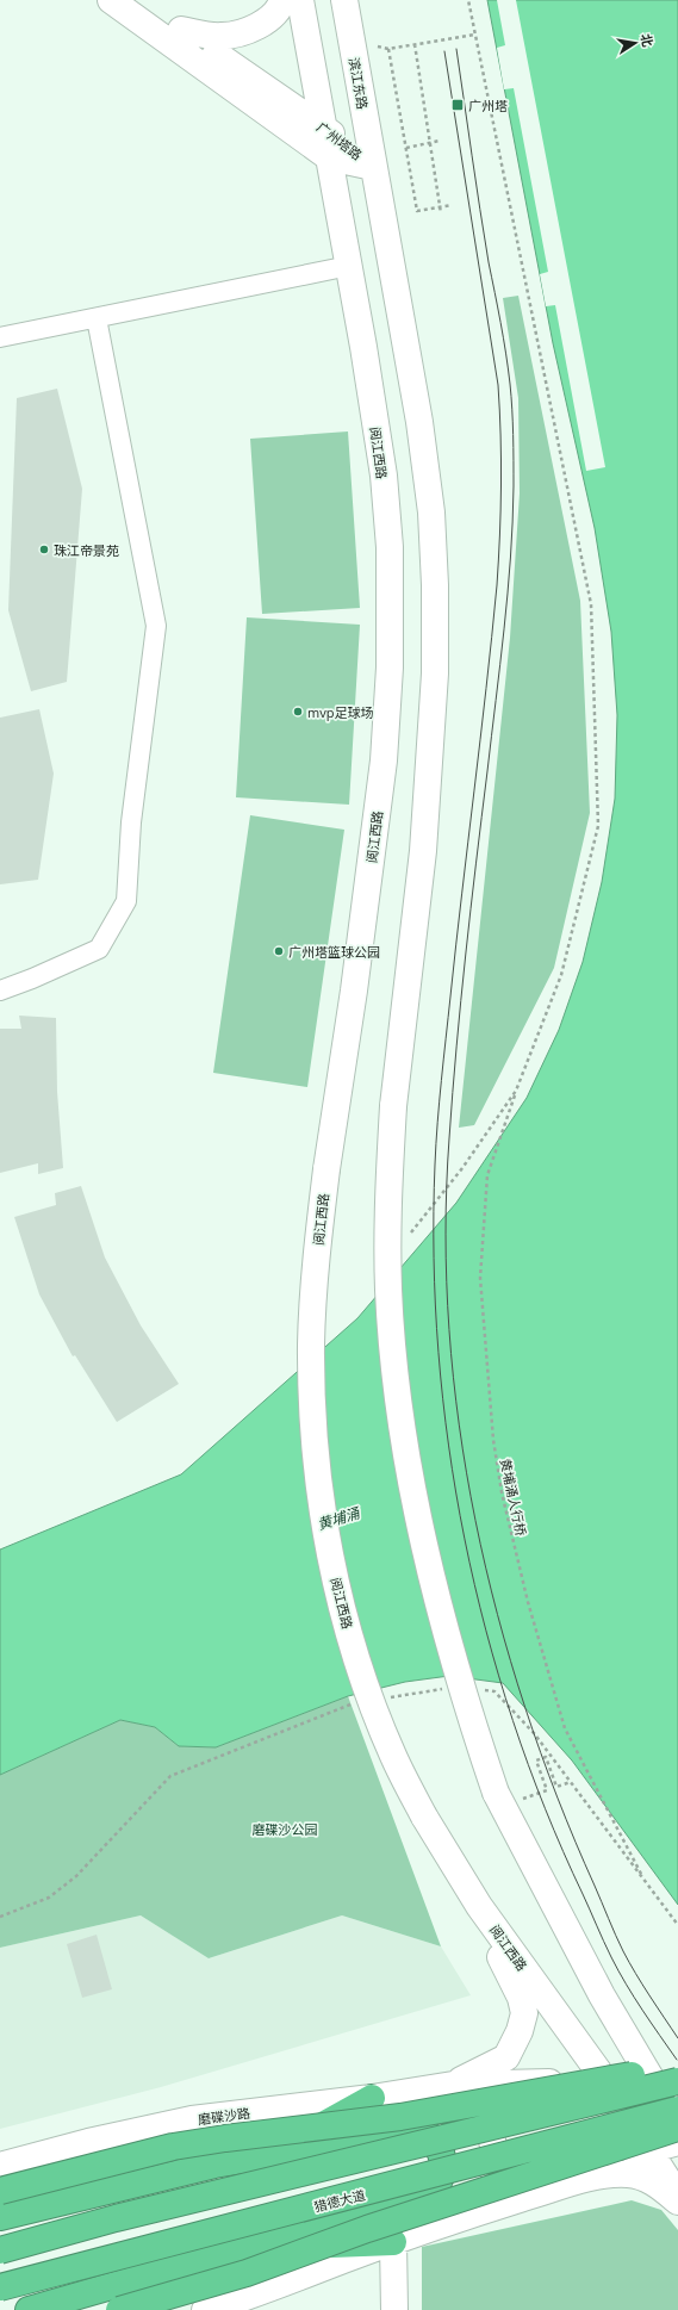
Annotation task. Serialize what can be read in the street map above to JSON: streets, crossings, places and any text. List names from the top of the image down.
{
  "streets": {
    "highway": ["猎德大道"],
    "main road": [
      "滨江东路",
      "广州塔路",
      "阅江西路",
      "磨碟沙路"
    ],
    "path": ["黄埔涌人行桥"]
  },
  "crossings": [
    ["滨江东路", "广州塔路"],
    ["广州塔路", "阅江西路"]
  ],
  "water": ["黄埔涌"],
  "parks": ["磨碟沙公园"],
  "places": {
    "transit": ["广州塔"],
    "other": ["珠江帝景苑", "mvp足球场", "广州塔篮球公园"]
  },
  "north": "right"
}
